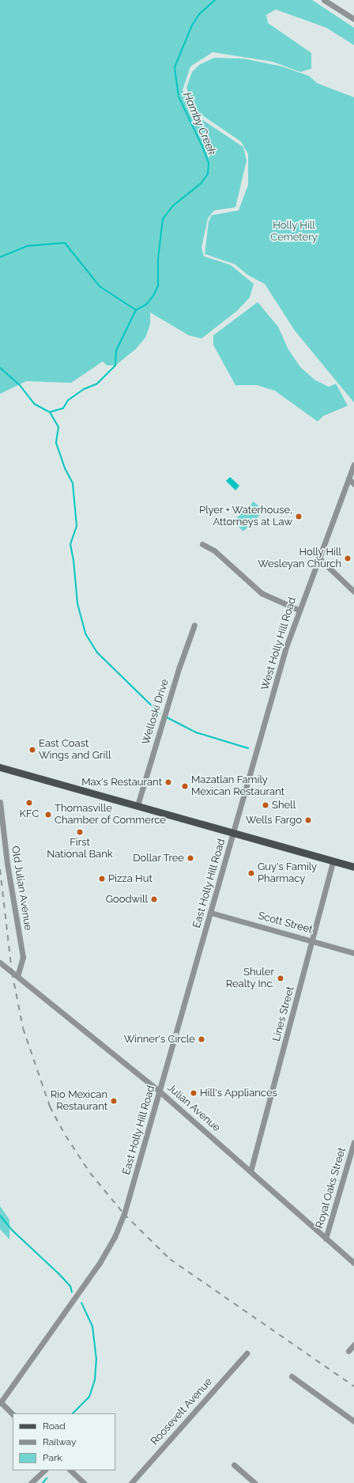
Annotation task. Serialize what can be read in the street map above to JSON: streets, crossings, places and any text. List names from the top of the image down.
{
  "streets": {
    "street": [
      "West Holly Hill Road",
      "Welloski Drive",
      "East Holly Hill Road",
      "Old Julian Avenue",
      "Scott Street",
      "Lines Street",
      "Julian Avenue",
      "Royal Oaks Street",
      "Roosevelt Avenue"
    ]
  },
  "crossings": [
    ["West Holly Hill Road", "East Holly Hill Road"],
    ["East Holly Hill Road", "Scott Street"],
    ["East Holly Hill Road", "Julian Avenue"],
    ["Old Julian Avenue", "Julian Avenue"],
    ["Scott Street", "Lines Street"],
    ["Lines Street", "Julian Avenue"],
    ["Julian Avenue", "Royal Oaks Street"]
  ],
  "water": ["Hamby Creek"],
  "parks": ["Holly Hill Cemetery"],
  "places": [
    "Plyer + Waterhouse, Attorneys at Law",
    "Holly Hill Wesleyan Church",
    "East Coast Wings and Grill",
    "Max's Restaurant",
    "Mazatlan Family Mexican Restaurant",
    "KFC",
    "Shell",
    "Thomasville Chamber of Commerce",
    "Wells Fargo",
    "First National Bank",
    "Dollar Tree",
    "Guy's Family Pharmacy",
    "Pizza Hut",
    "Goodwill",
    "Shuler Realty Inc.",
    "Winner's Circle",
    "Hill's Appliances",
    "Rio Mexican Restaurant"
  ],
  "legend": ["Road", "Railway", "Park"]
}
